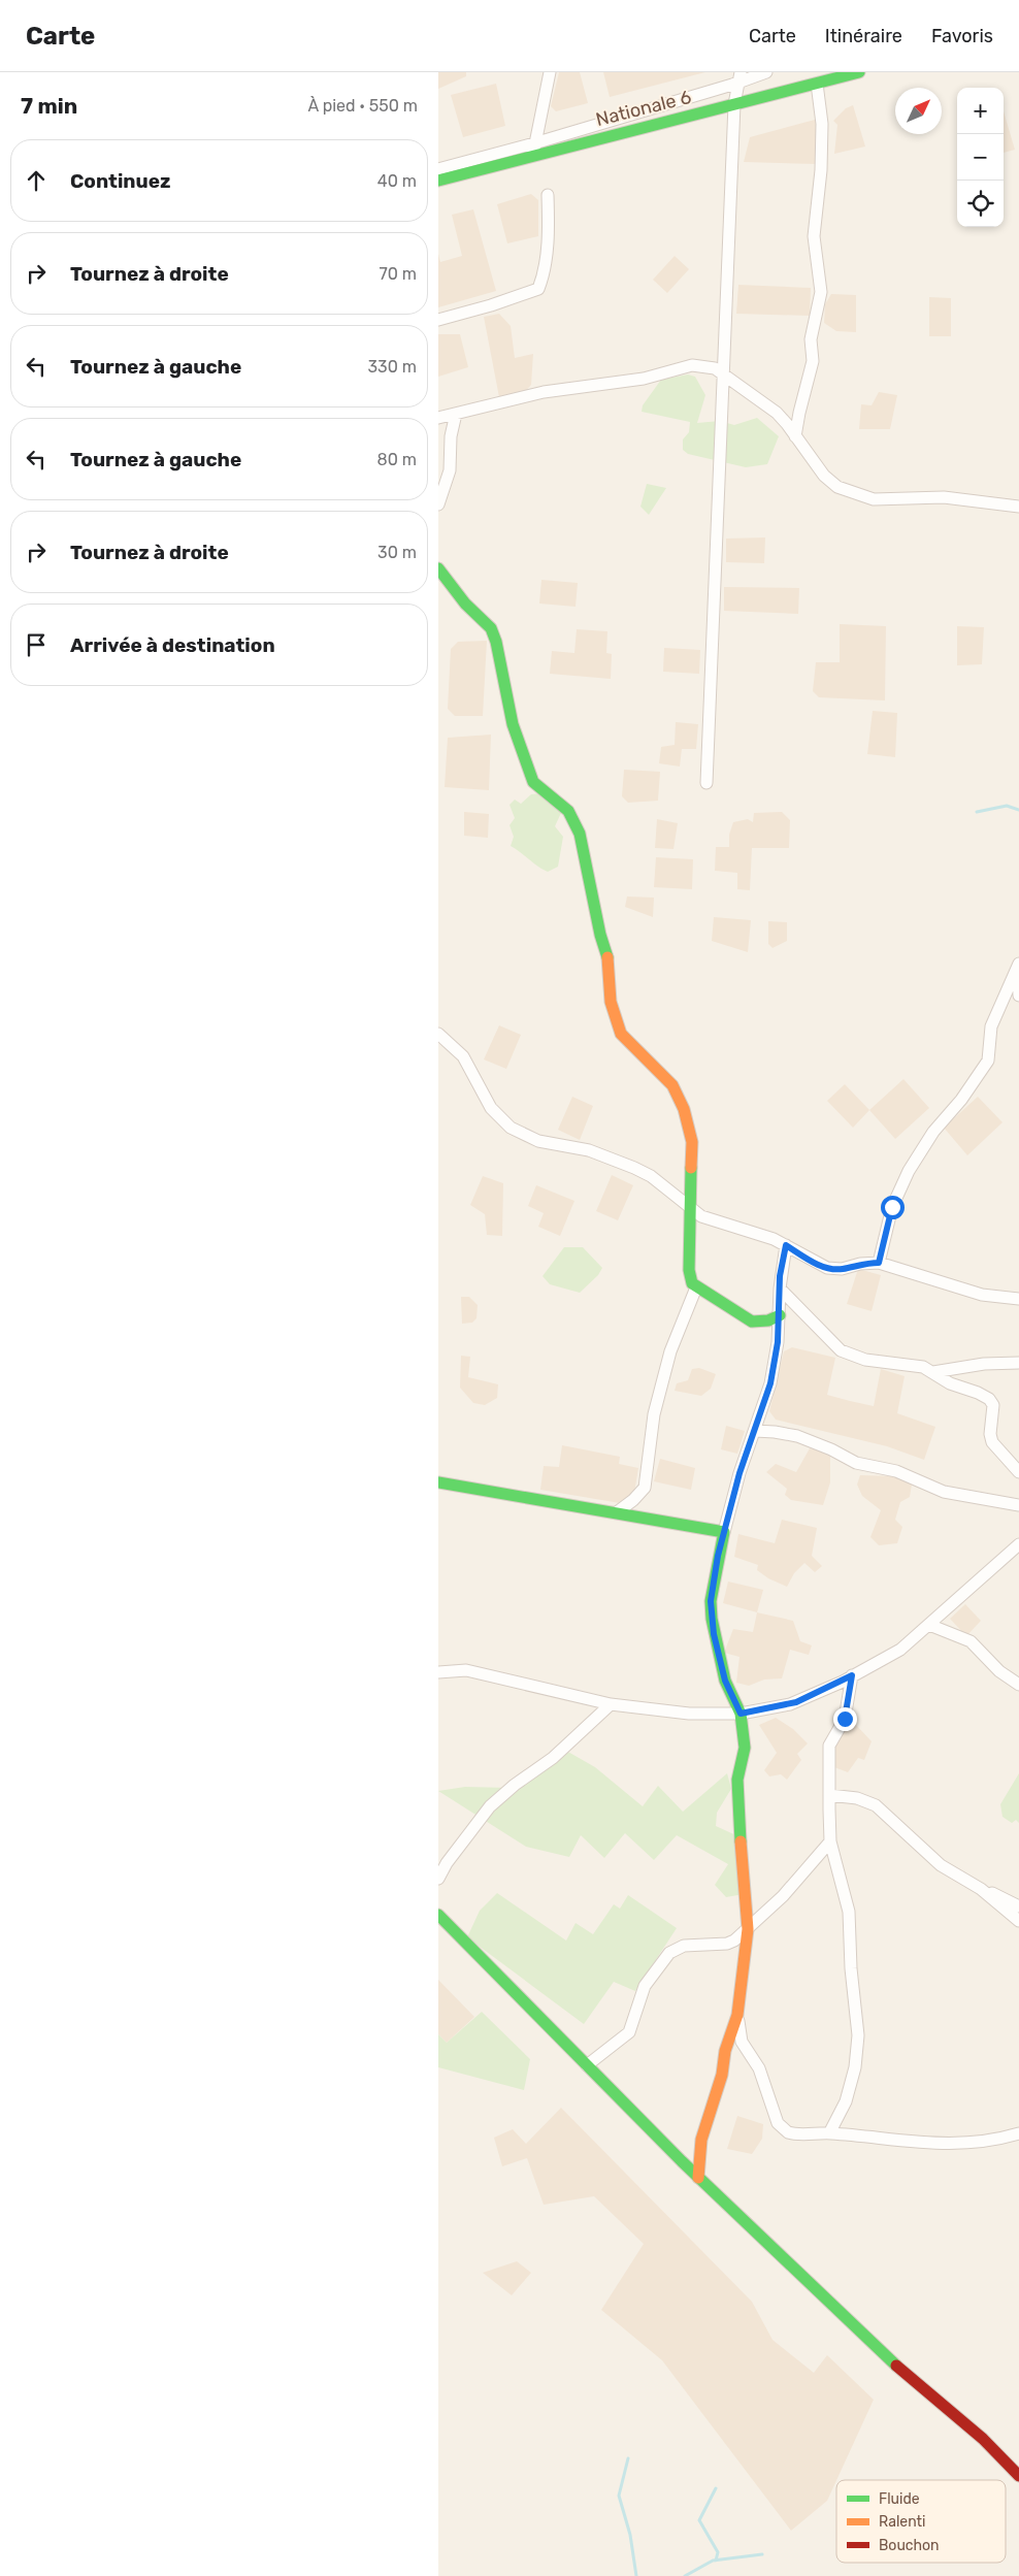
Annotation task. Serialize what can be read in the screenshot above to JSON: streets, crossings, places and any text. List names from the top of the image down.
{
  "streets": {
    "street": ["Nationale 6"]
  },
  "legend": ["Fluide", "Ralenti", "Bouchon"],
  "north": "top right",
  "page": {
    "header": "Carte",
    "nav": ["Carte", "Itinéraire", "Favoris"],
    "heading": ["7 min", "À pied · 550 m"],
    "map_buttons": ["+", "−"],
    "list": [
      ["Continuez", "40 m"],
      ["Tournez à droite", "70 m"],
      ["Tournez à gauche", "330 m"],
      ["Tournez à gauche", "80 m"],
      ["Tournez à droite", "30 m"],
      "Arrivée à destination"
    ]
  }
}
